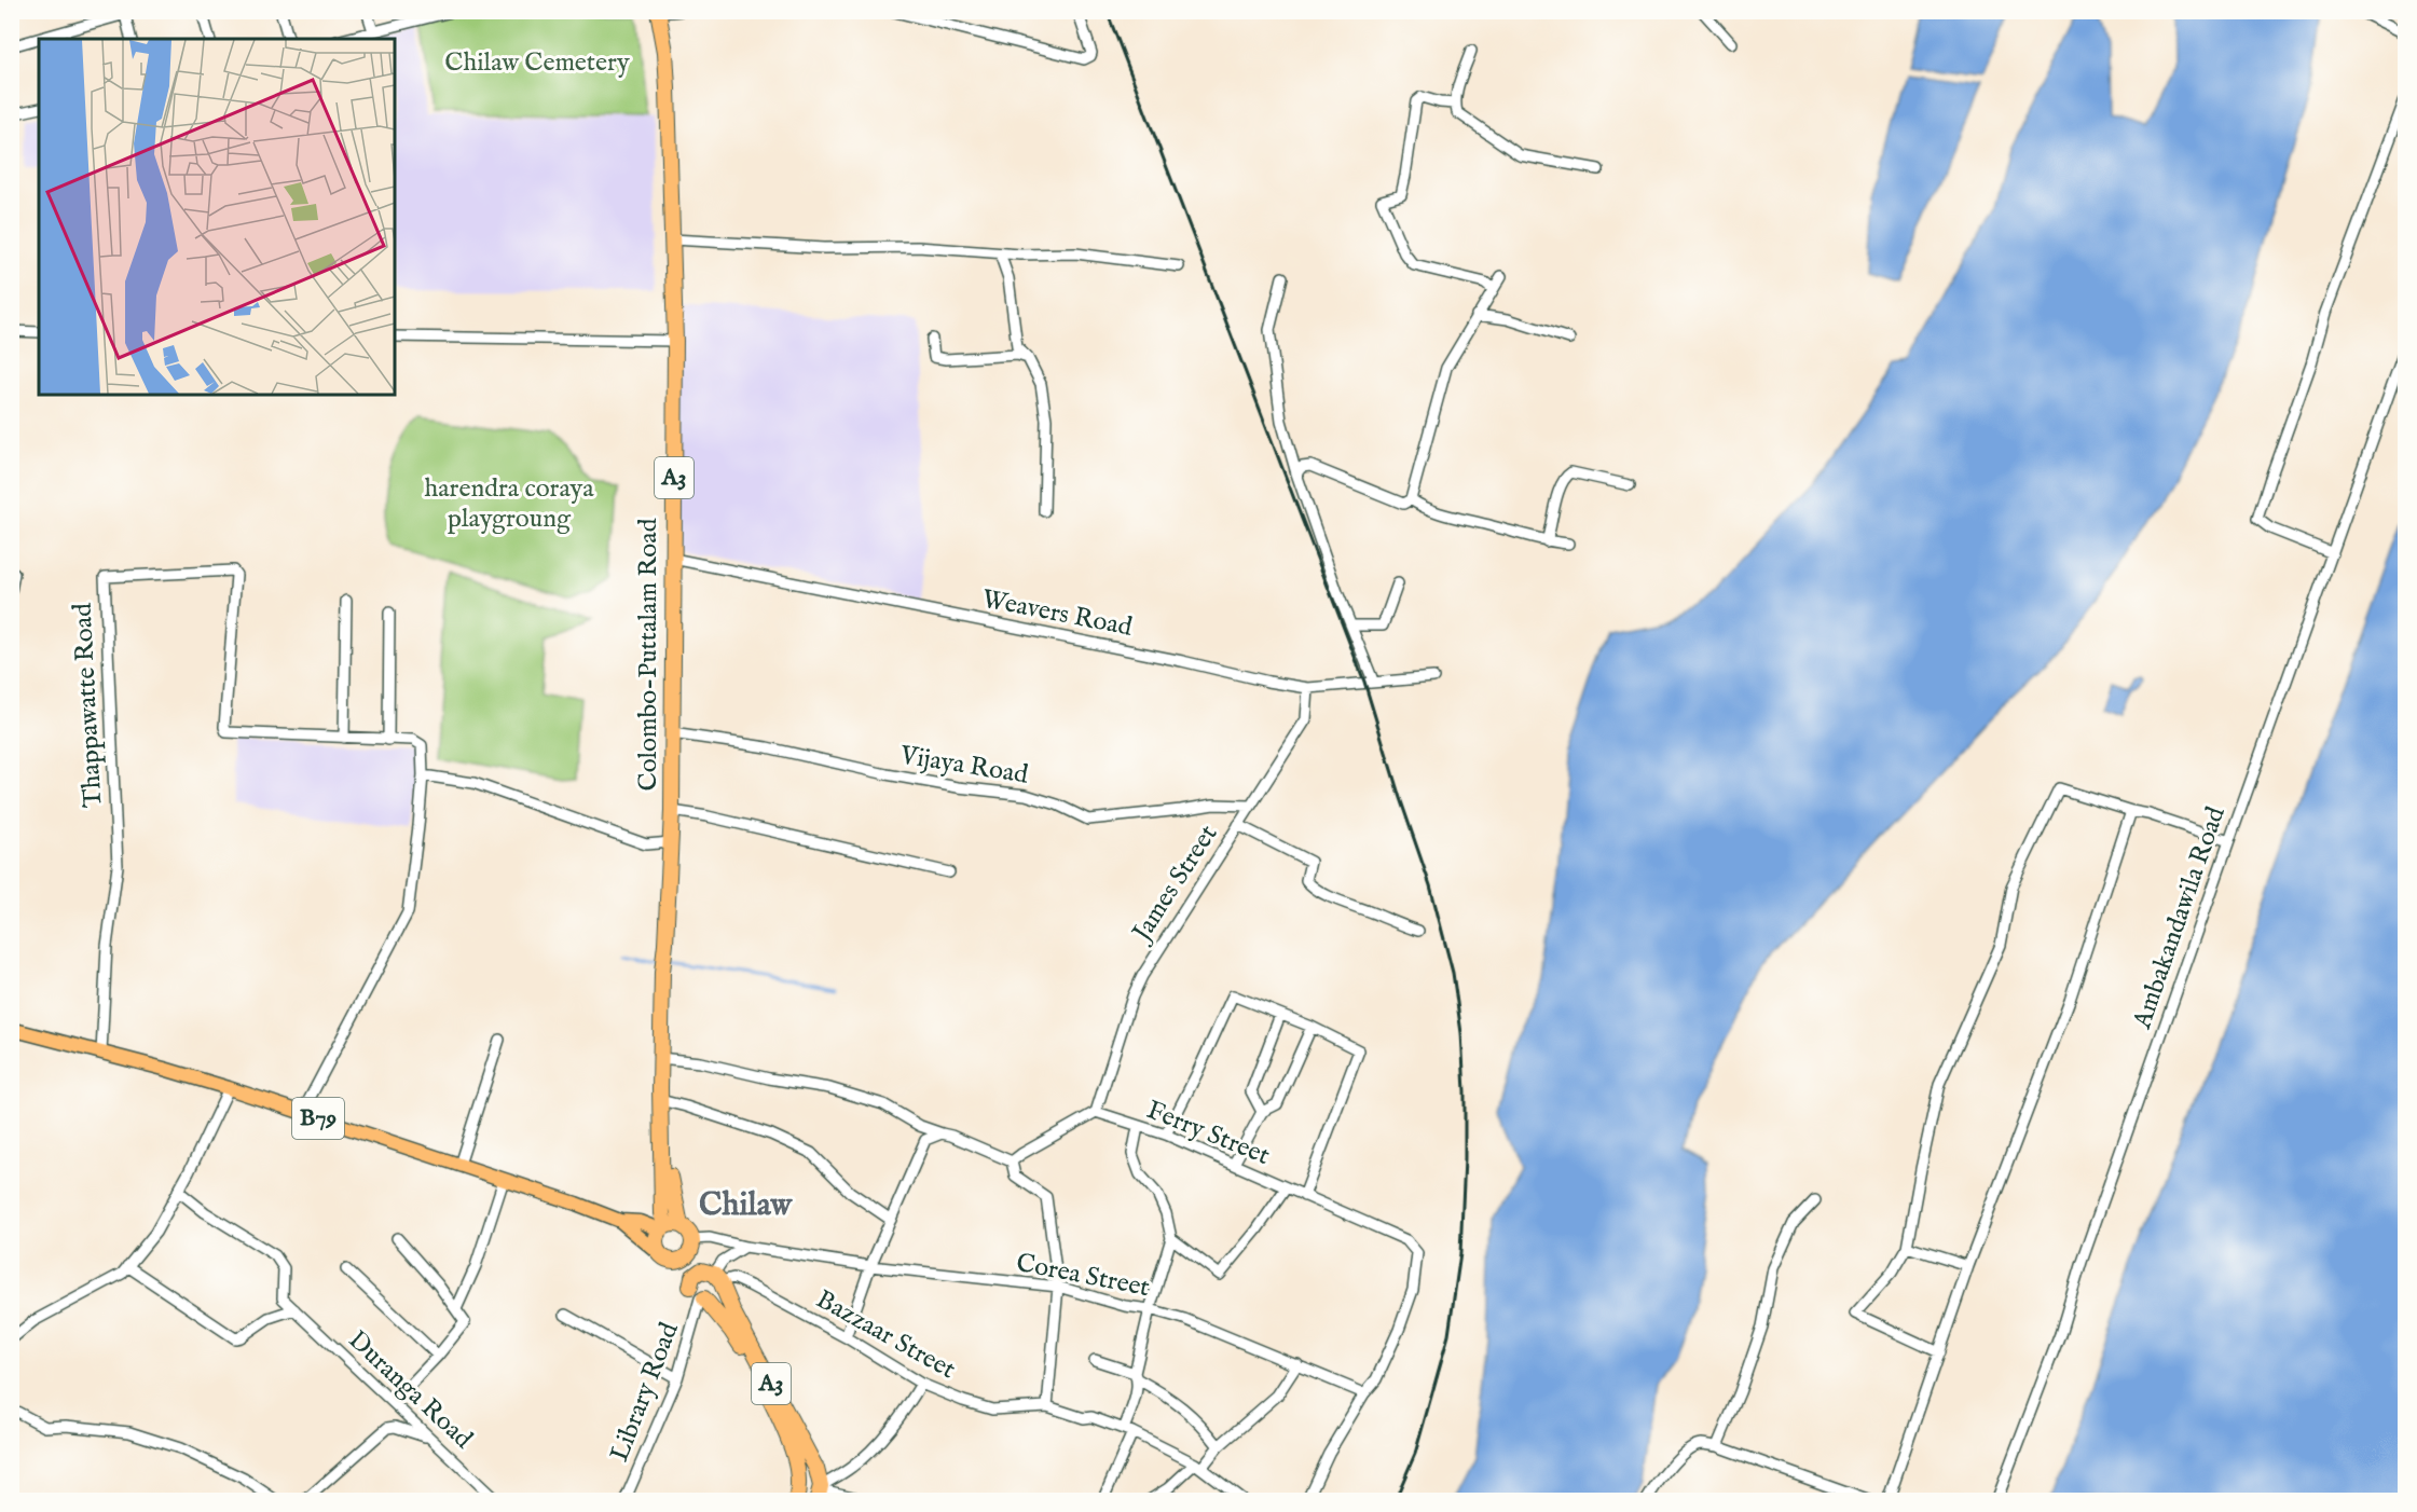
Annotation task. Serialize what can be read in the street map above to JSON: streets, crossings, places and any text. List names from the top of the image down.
{
  "streets": {
    "highway": ["A3", "Colombo-Puttalam Road"],
    "main road": ["B79"],
    "street": [
      "Weavers Road",
      "Thappawatte Road",
      "Vijaya Road",
      "James Street",
      "Ambakandawila Road",
      "Ferry Street",
      "Corea Street",
      "Bazzaar Street",
      "Duranga Road",
      "Library Road"
    ]
  },
  "crossings": [
    ["A3", "Colombo-Puttalam Road"],
    ["A3", "B79"],
    ["A3", "Corea Street"],
    ["A3", "Bazzaar Street"],
    ["A3", "Library Road"],
    ["Weavers Road", "Colombo-Puttalam Road"],
    ["Weavers Road", "James Street"],
    ["Colombo-Puttalam Road", "Vijaya Road"],
    ["Colombo-Puttalam Road", "B79"],
    ["Colombo-Puttalam Road", "Corea Street"],
    ["Thappawatte Road", "B79"],
    ["Vijaya Road", "James Street"],
    ["James Street", "Ferry Street"],
    ["B79", "Corea Street"],
    ["Ferry Street", "Corea Street"],
    ["Bazzaar Street", "Library Road"]
  ],
  "districts": ["Chilaw"],
  "parks": ["Chilaw Cemetery", "harendra coraya playgroung"]
}
